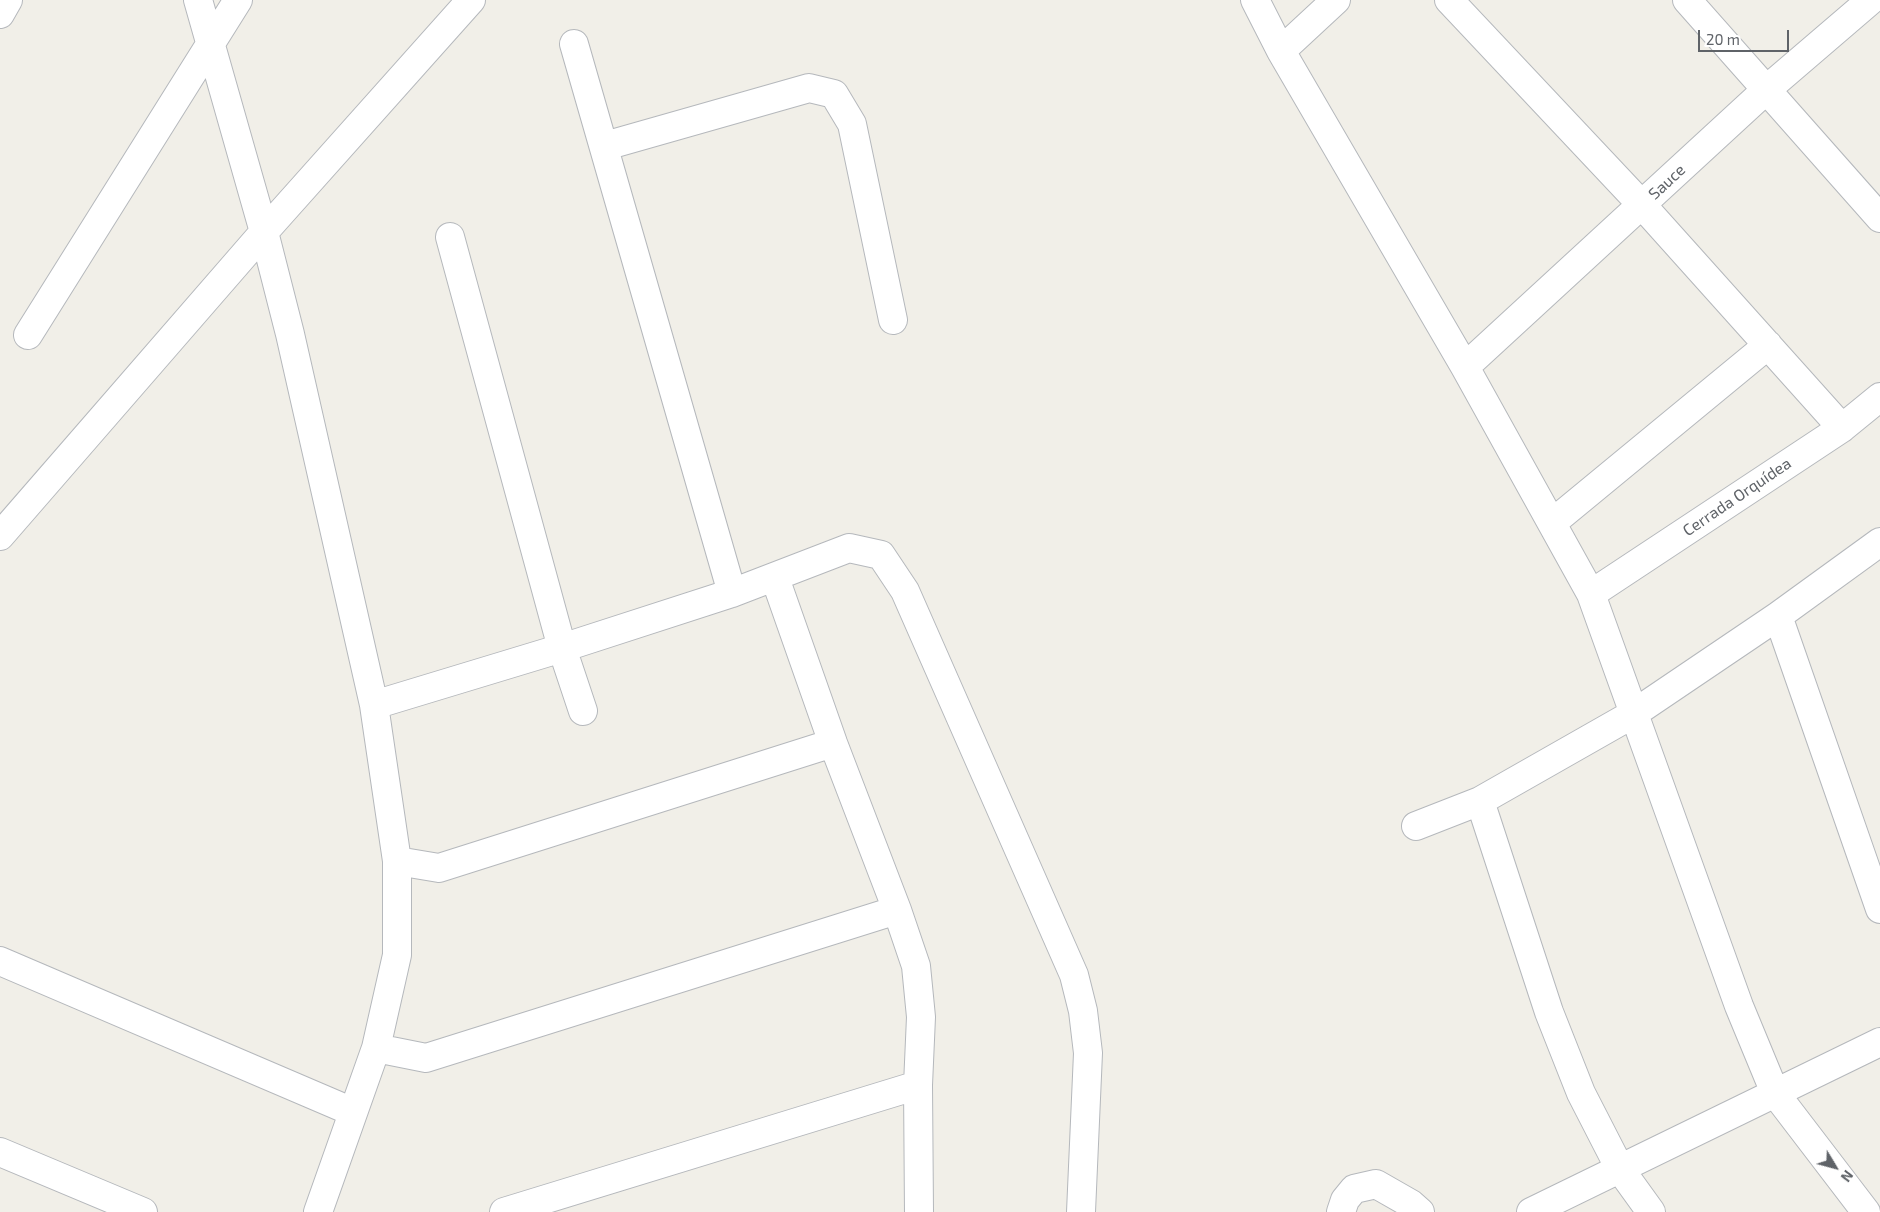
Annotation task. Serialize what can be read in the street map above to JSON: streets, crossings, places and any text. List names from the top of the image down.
{
  "streets": {
    "street": ["Sauce", "Cerrada Orquídea"]
  },
  "scale_bar": "20 m",
  "north": "bottom right"
}
